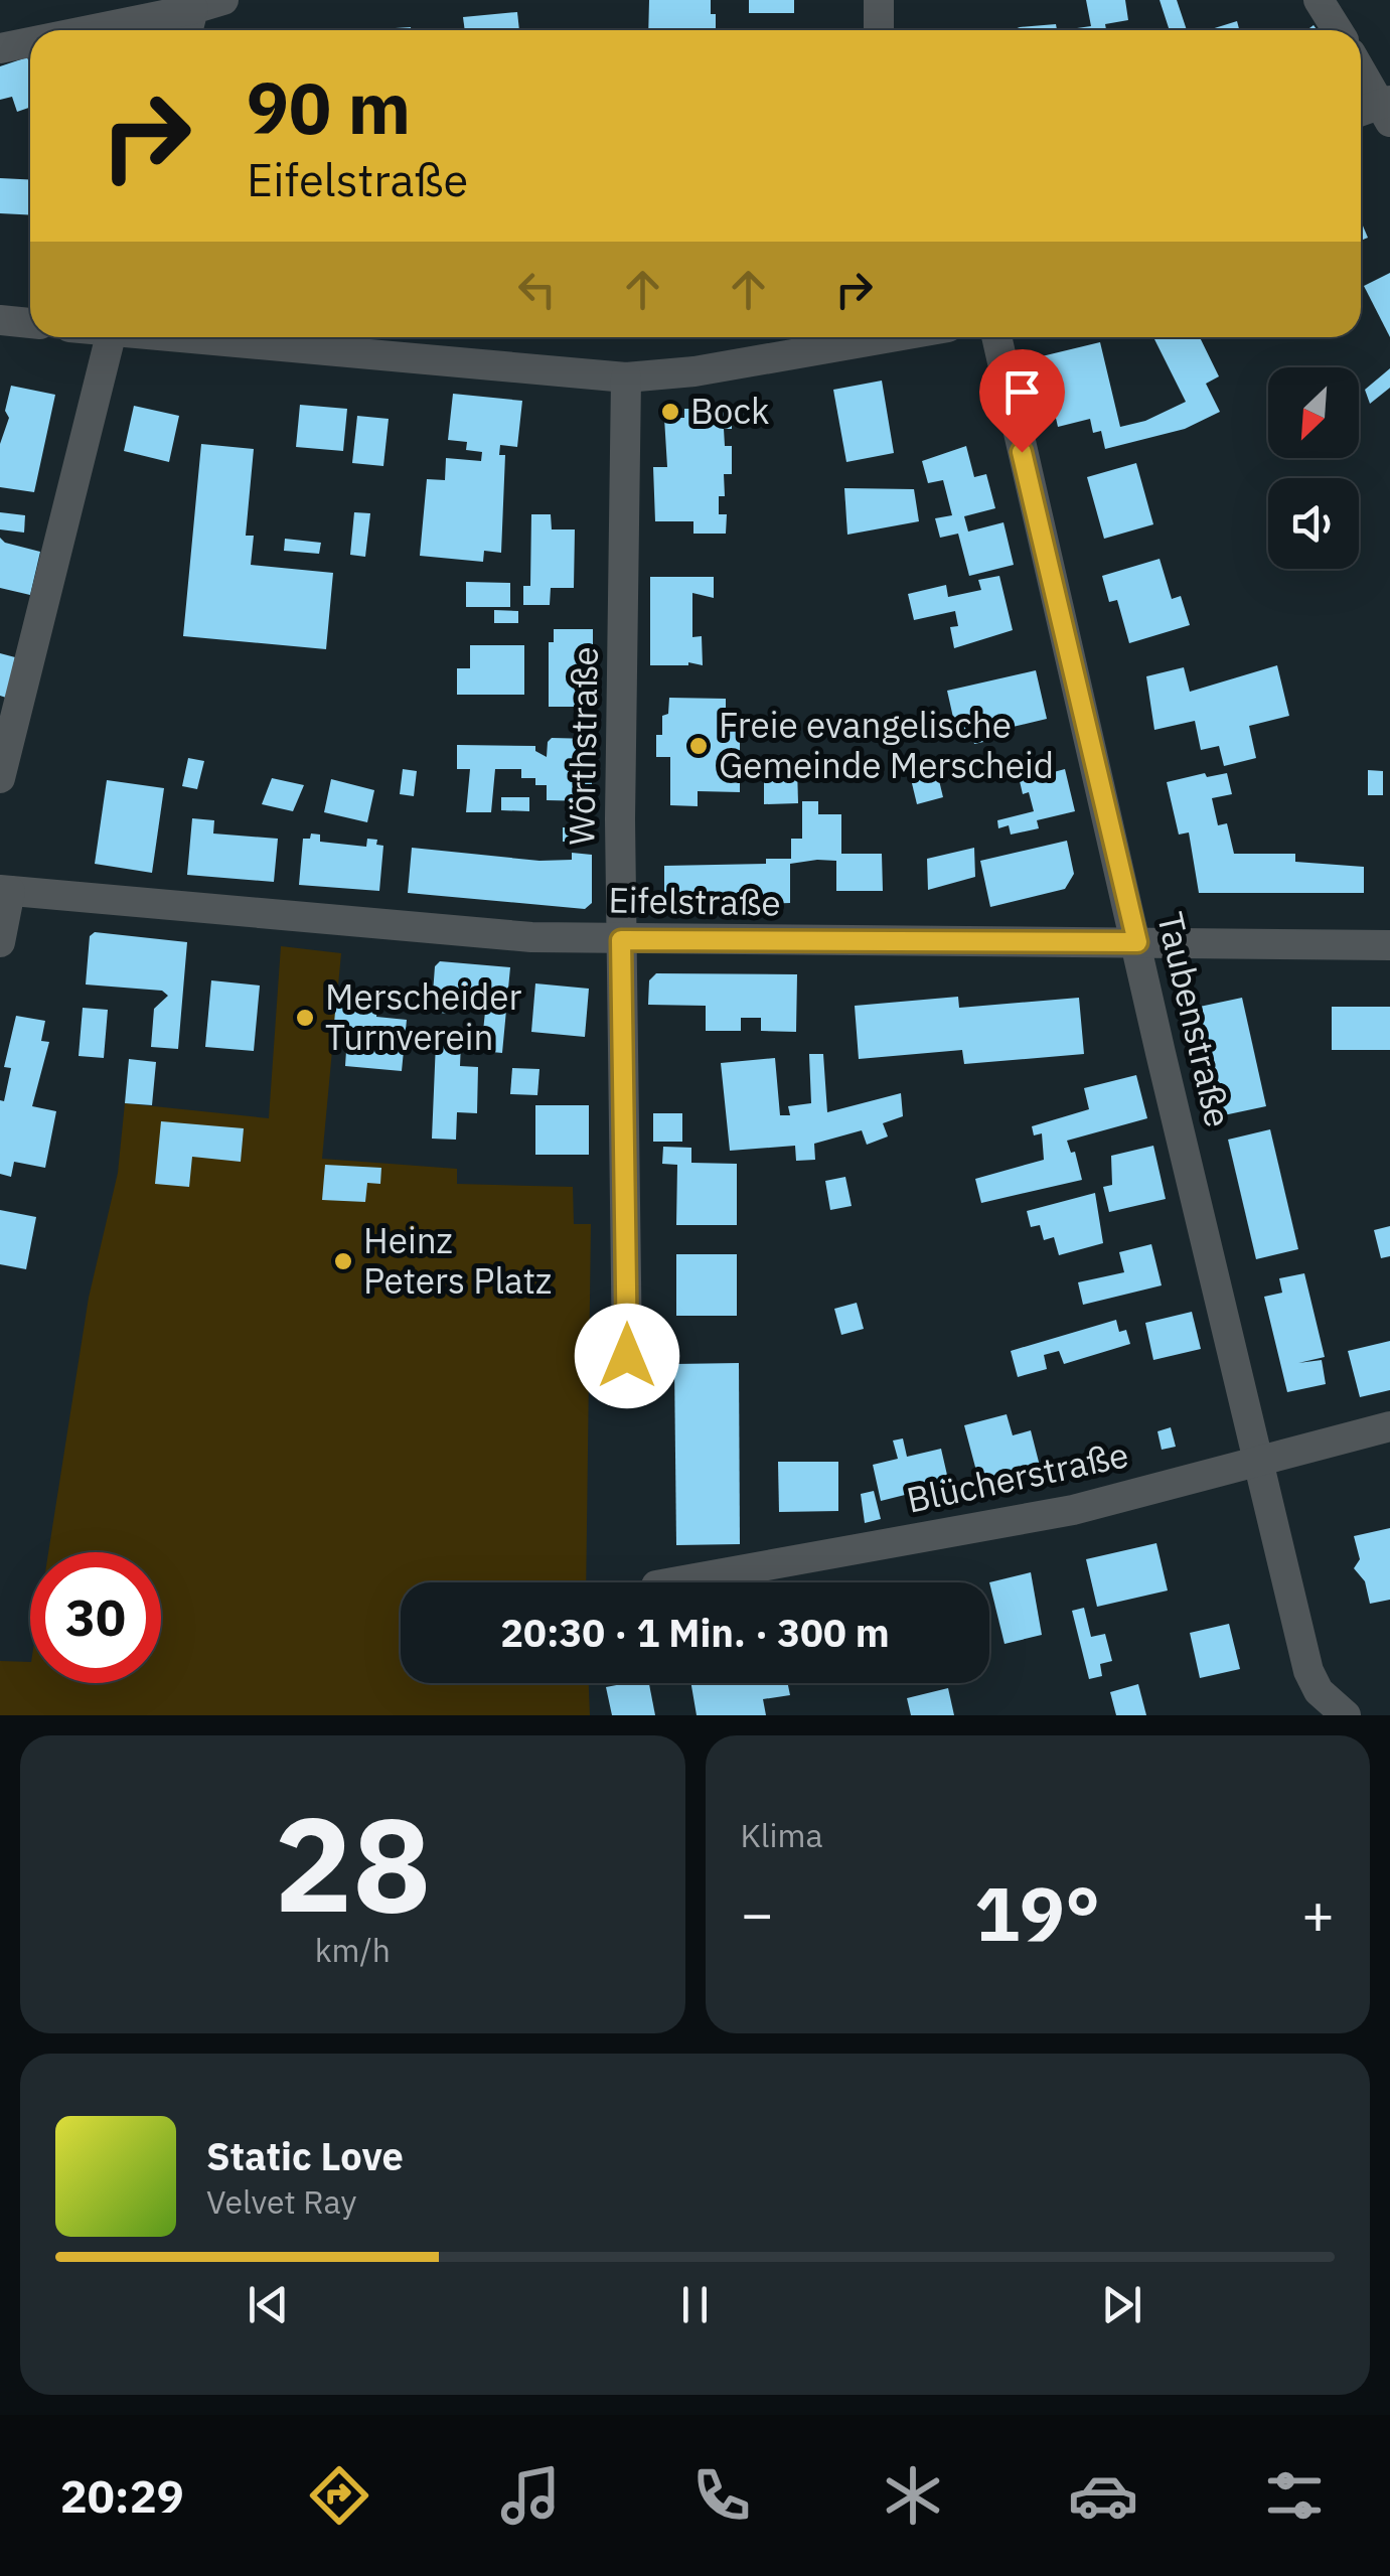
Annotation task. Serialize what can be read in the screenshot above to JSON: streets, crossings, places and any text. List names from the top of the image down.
{
  "streets": {
    "street": [
      "Wörthstraße",
      "Eifelstraße",
      "Taubenstraße",
      "Blücherstraße"
    ]
  },
  "crossings": [
    ["Wörthstraße", "Eifelstraße"],
    ["Eifelstraße", "Taubenstraße"],
    ["Taubenstraße", "Blücherstraße"]
  ],
  "places": [
    "Bock",
    "Freie evangelische Gemeinde Merscheid",
    "Merscheider Turnverein",
    "Heinz Peters Platz"
  ],
  "north": "bottom left",
  "page": {
    "turn": ["90 m", "Eifelstraße"],
    "limit": "30",
    "trip": "20:30 · 1 Min. · 300 m",
    "tile": [
      ["28", "km/h"],
      "Klima"
    ],
    "heat": ["−", "19°", "+"],
    "song": ["Static Love", "Velvet Ray"],
    "tabs": "20:29"
  }
}
